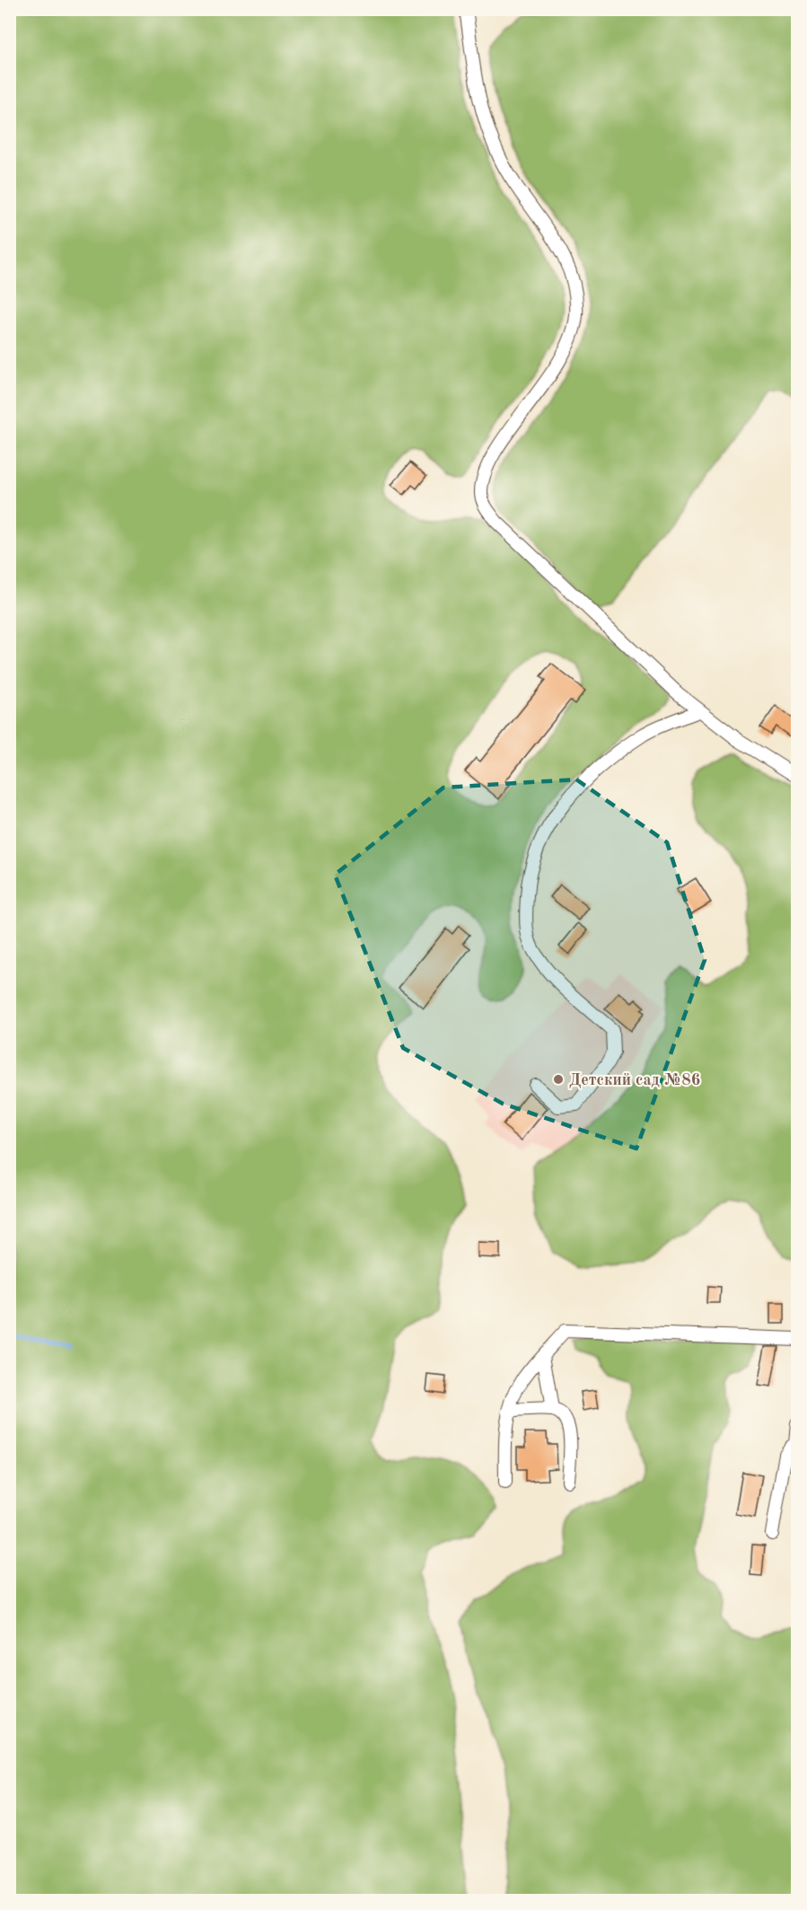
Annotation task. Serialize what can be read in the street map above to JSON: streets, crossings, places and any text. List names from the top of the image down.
{
  "places": ["Детский сад №86"]
}
